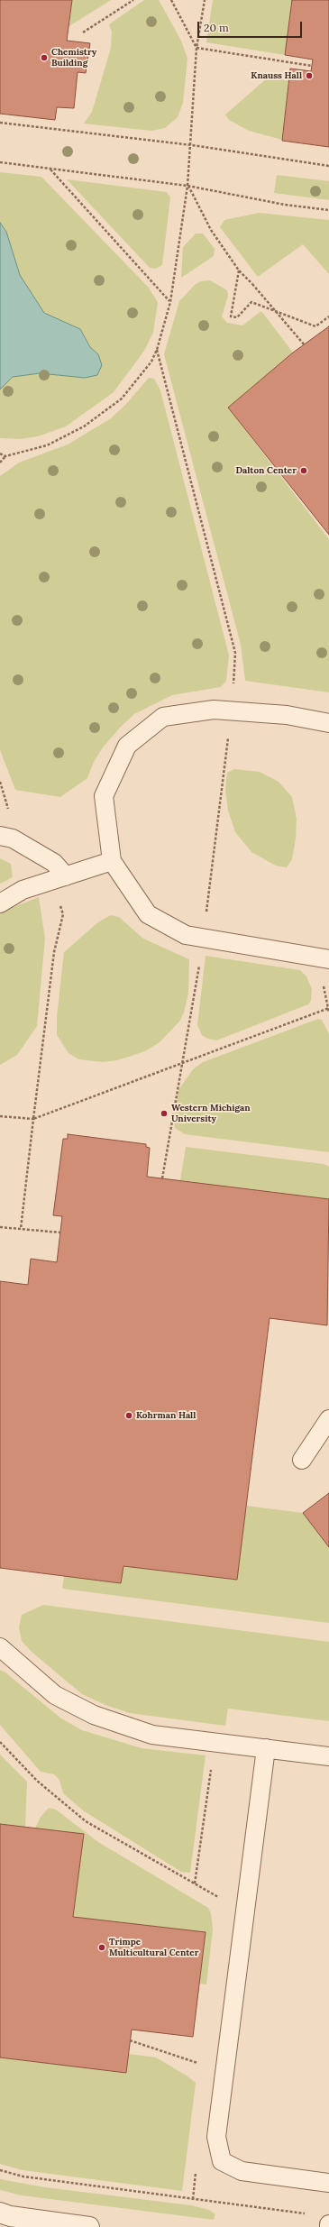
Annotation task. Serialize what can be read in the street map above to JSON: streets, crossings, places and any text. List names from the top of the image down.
{
  "places": [
    "Chemistry Building",
    "Knauss Hall",
    "Dalton Center",
    "Western Michigan University",
    "Kohrman Hall",
    "Trimpe Multicultural Center"
  ],
  "scale_bar": "20 m"
}
